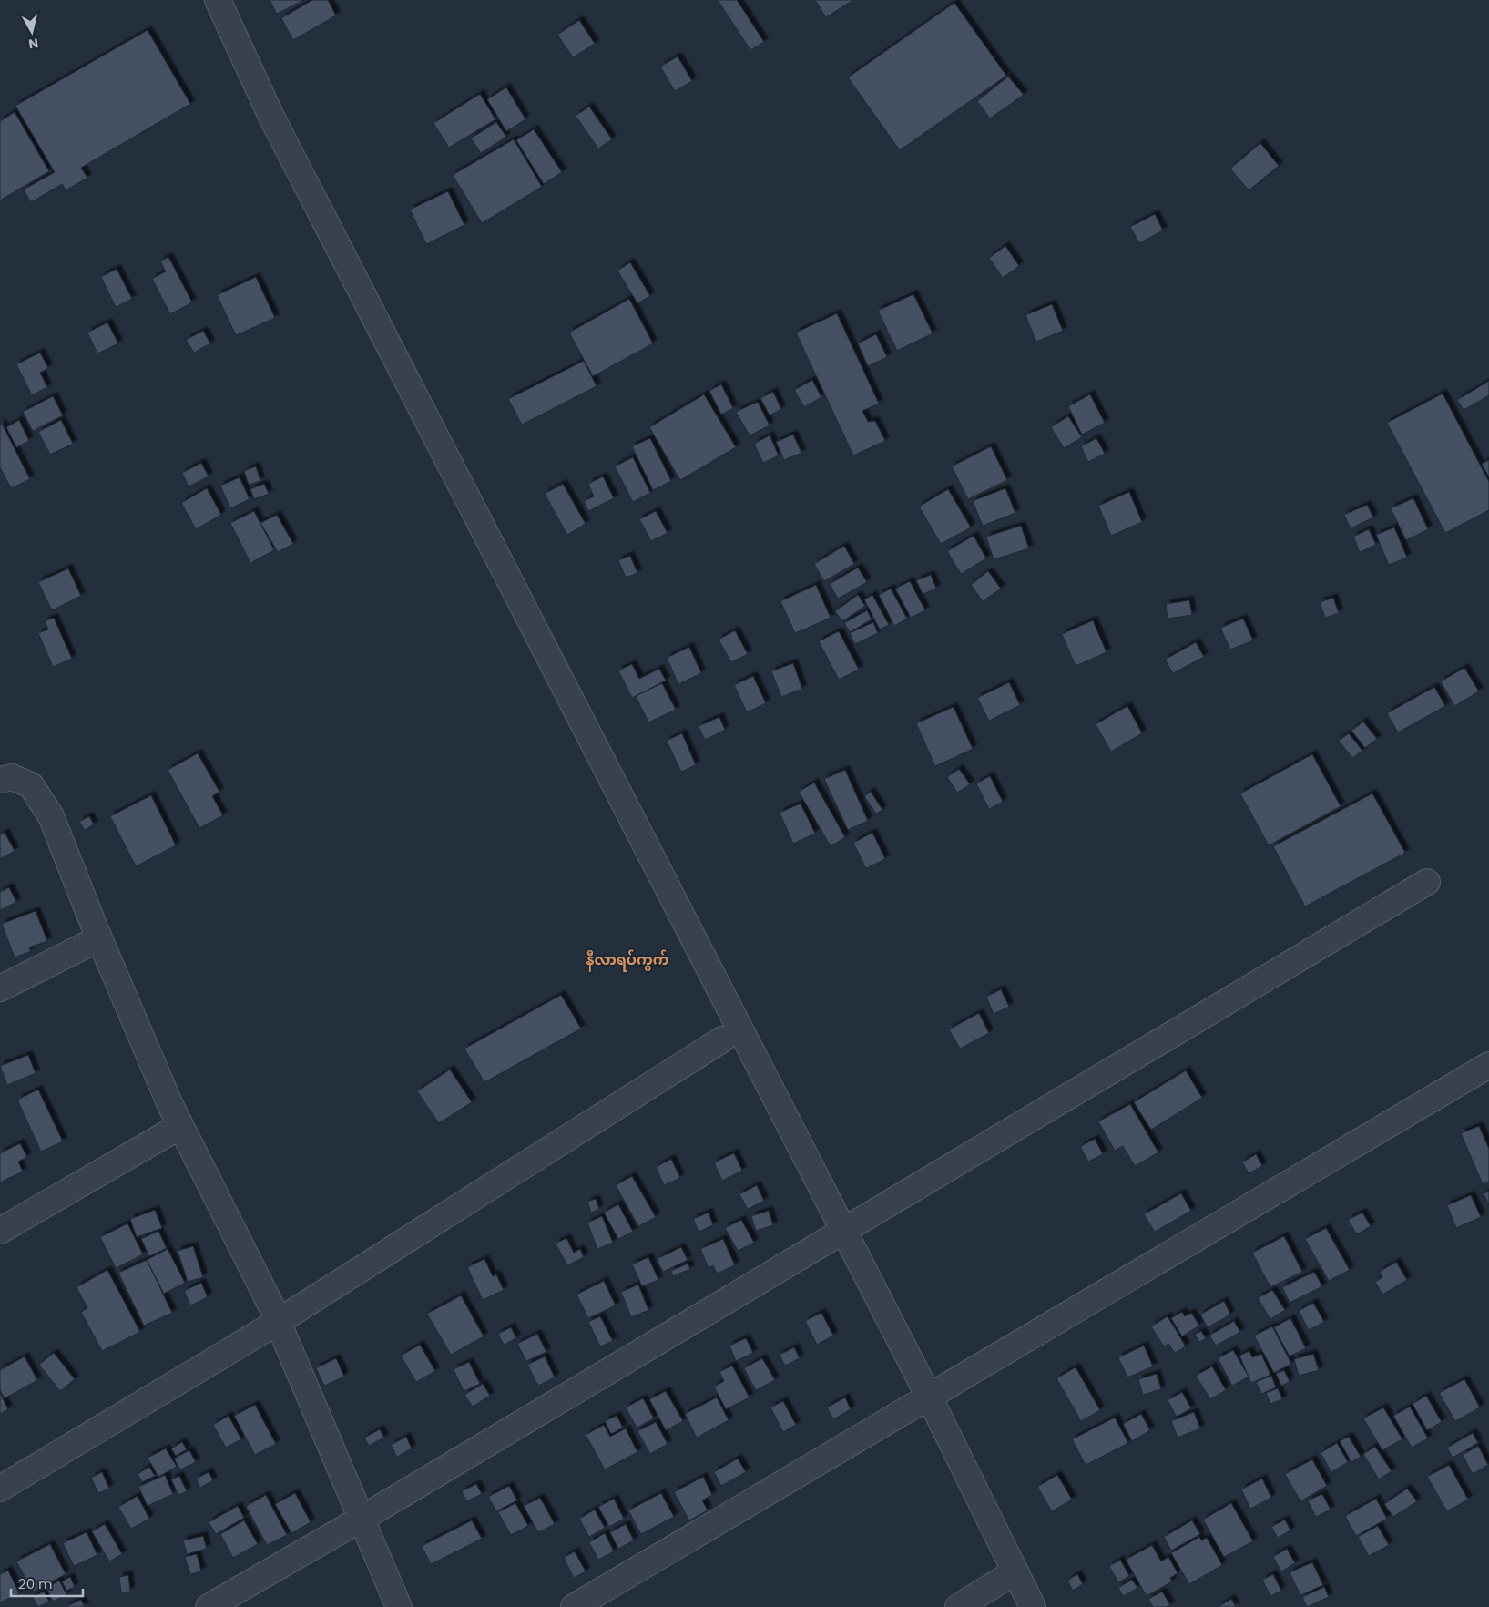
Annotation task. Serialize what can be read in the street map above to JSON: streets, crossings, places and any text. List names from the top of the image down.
{
  "districts": ["နီလာရပ်ကွက်"],
  "scale_bar": "20 m",
  "north": "bottom"
}
